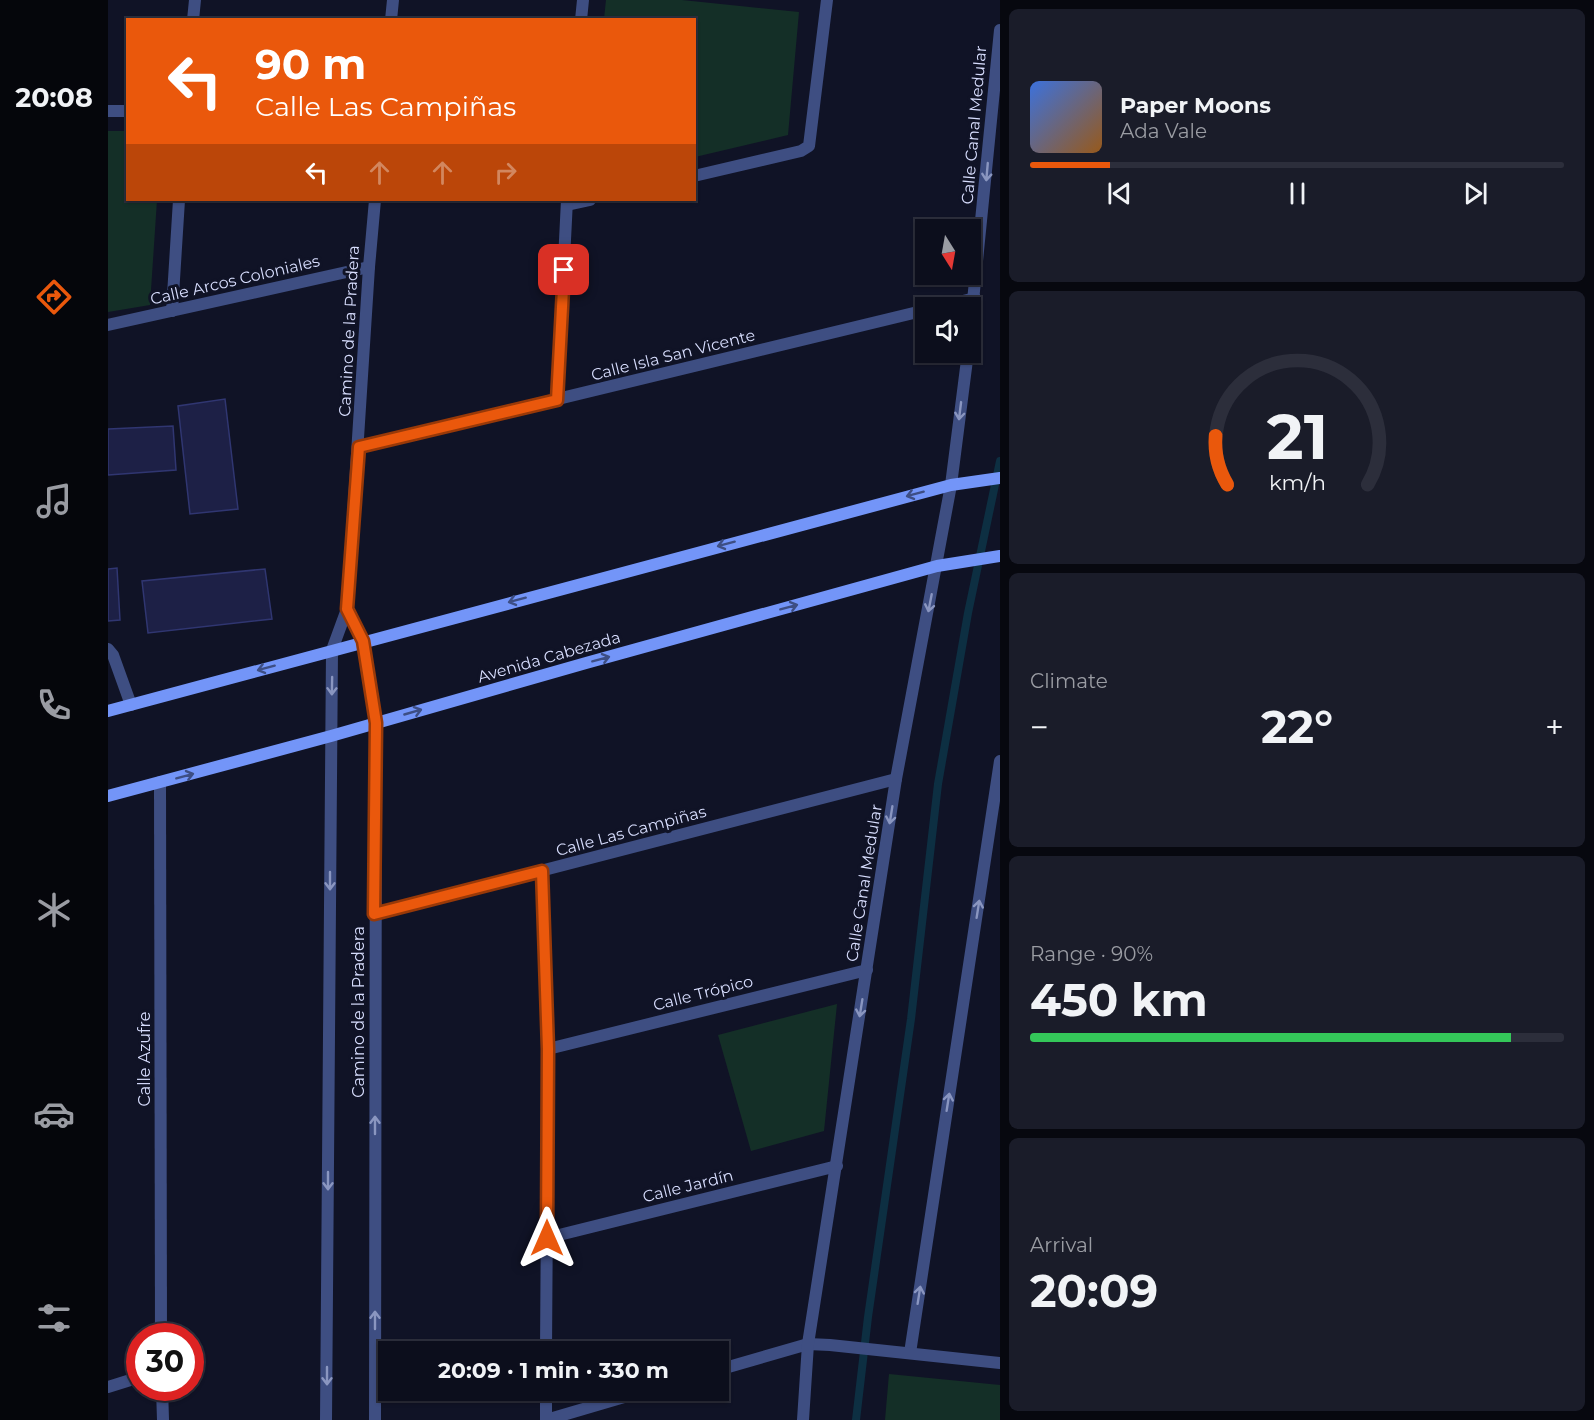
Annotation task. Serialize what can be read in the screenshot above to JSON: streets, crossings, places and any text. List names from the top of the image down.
{
  "streets": {
    "main road": ["Avenida Cabezada"],
    "street": [
      "Calle Canal Medular",
      "Calle Arcos Coloniales",
      "Camino de la Pradera",
      "Calle Isla San Vicente",
      "Calle Las Campiñas",
      "Calle Trópico",
      "Calle Azufre",
      "Calle Jardín"
    ]
  },
  "crossings": [
    ["Calle Canal Medular", "Avenida Cabezada"],
    ["Calle Canal Medular", "Calle Las Campiñas"],
    ["Calle Canal Medular", "Calle Trópico"],
    ["Calle Canal Medular", "Calle Jardín"],
    ["Calle Arcos Coloniales", "Camino de la Pradera"],
    ["Camino de la Pradera", "Calle Isla San Vicente"],
    ["Camino de la Pradera", "Avenida Cabezada"],
    ["Camino de la Pradera", "Calle Las Campiñas"],
    ["Avenida Cabezada", "Calle Azufre"]
  ],
  "north": "bottom",
  "page": {
    "tabs": "20:08",
    "turn": ["90 m", "Calle Las Campiñas"],
    "song": ["Paper Moons", "Ada Vale"],
    "tile": [
      "Climate",
      ["Range · 90%", "450 km"],
      ["Arrival", "20:09"]
    ],
    "heat": ["−", "22°", "+"],
    "limit": "30",
    "trip": "20:09 · 1 min · 330 m",
    "gauge": ["21", "km/h"]
  }
}
